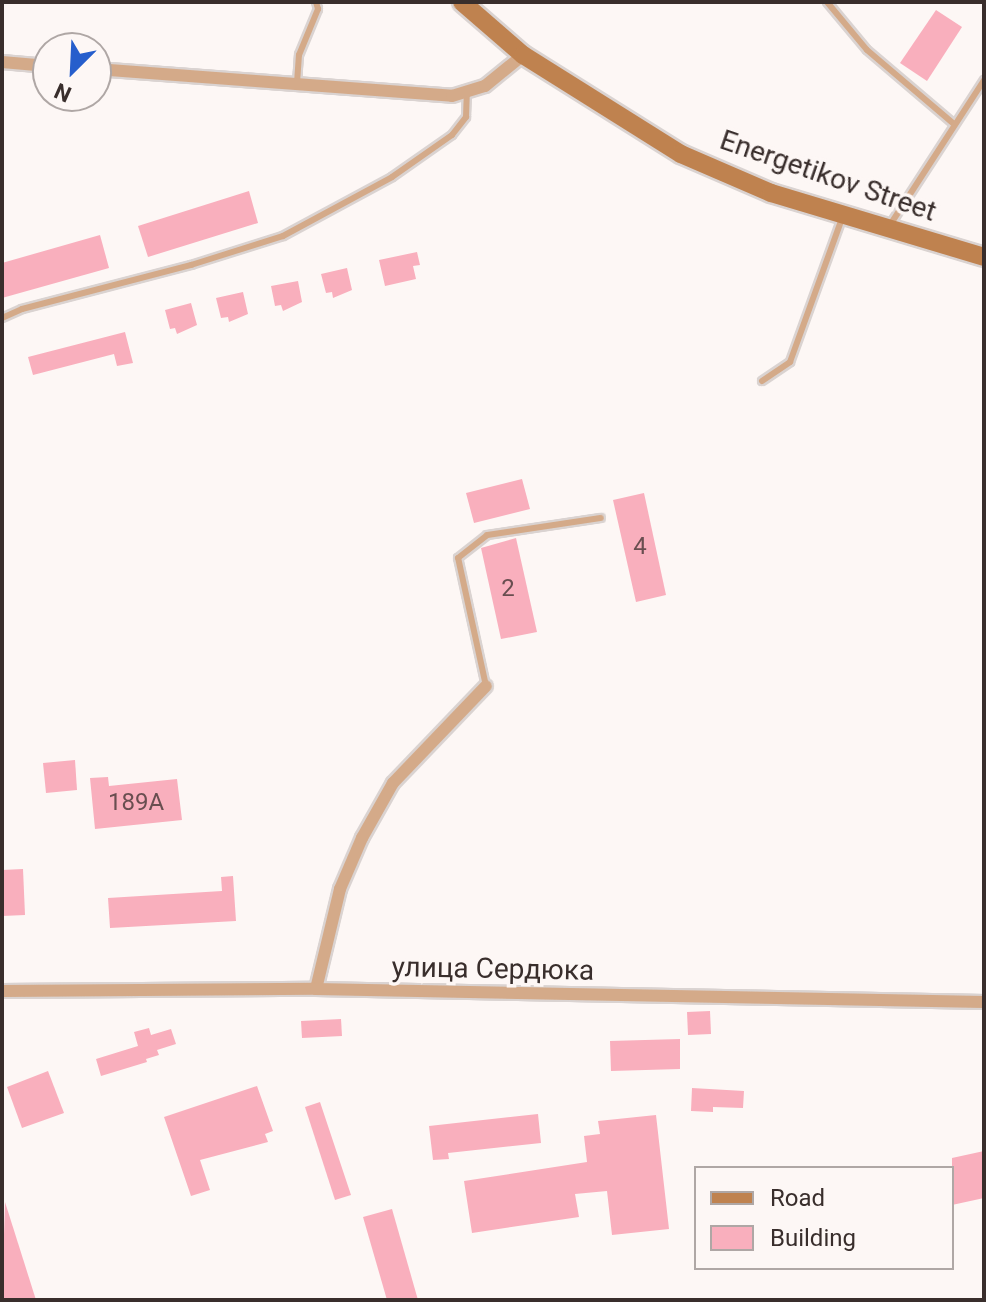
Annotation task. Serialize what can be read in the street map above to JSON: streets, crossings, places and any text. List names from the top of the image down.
{
  "streets": {
    "main road": ["Energetikov Street"],
    "street": ["улица Сердюка"]
  },
  "house_numbers": ["4", "2", "189А"],
  "legend": ["Road", "Building"],
  "north": "bottom left"
}
